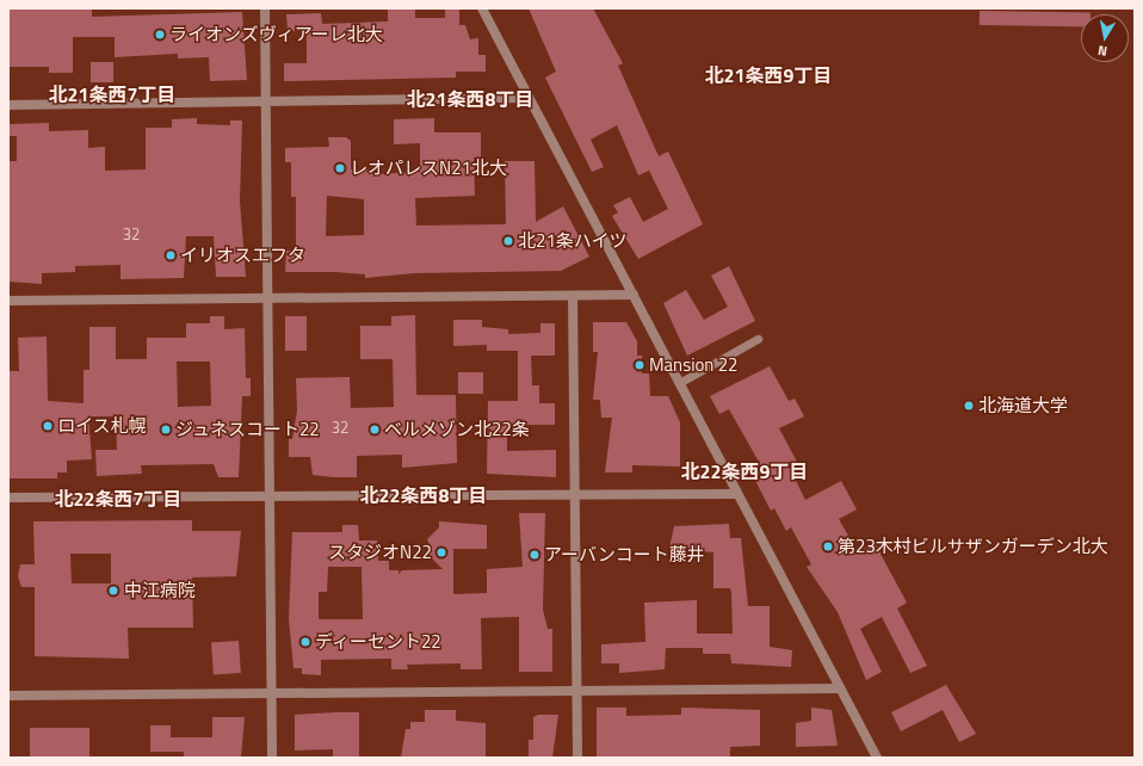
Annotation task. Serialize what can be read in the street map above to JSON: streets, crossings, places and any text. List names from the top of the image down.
{
  "districts": [
    "北21条西9丁目",
    "北21条西7丁目",
    "北21条西8丁目",
    "北22条西9丁目",
    "北22条西8丁目",
    "北22条西7丁目"
  ],
  "places": [
    "ライオンズヴィアーレ北大",
    "レオパレスN21北大",
    "北21条ハイツ",
    "イリオスエフタ",
    "Mansion 22",
    "北海道大学",
    "ロイス札幌",
    "ジュネスコート22",
    "ベルメゾン北22条",
    "第23木村ビルサザンガーデン北大",
    "スタジオN22",
    "アーバンコート藤井",
    "中江病院",
    "ディーセント22"
  ],
  "house_numbers": ["32", "32"],
  "north": "bottom"
}
